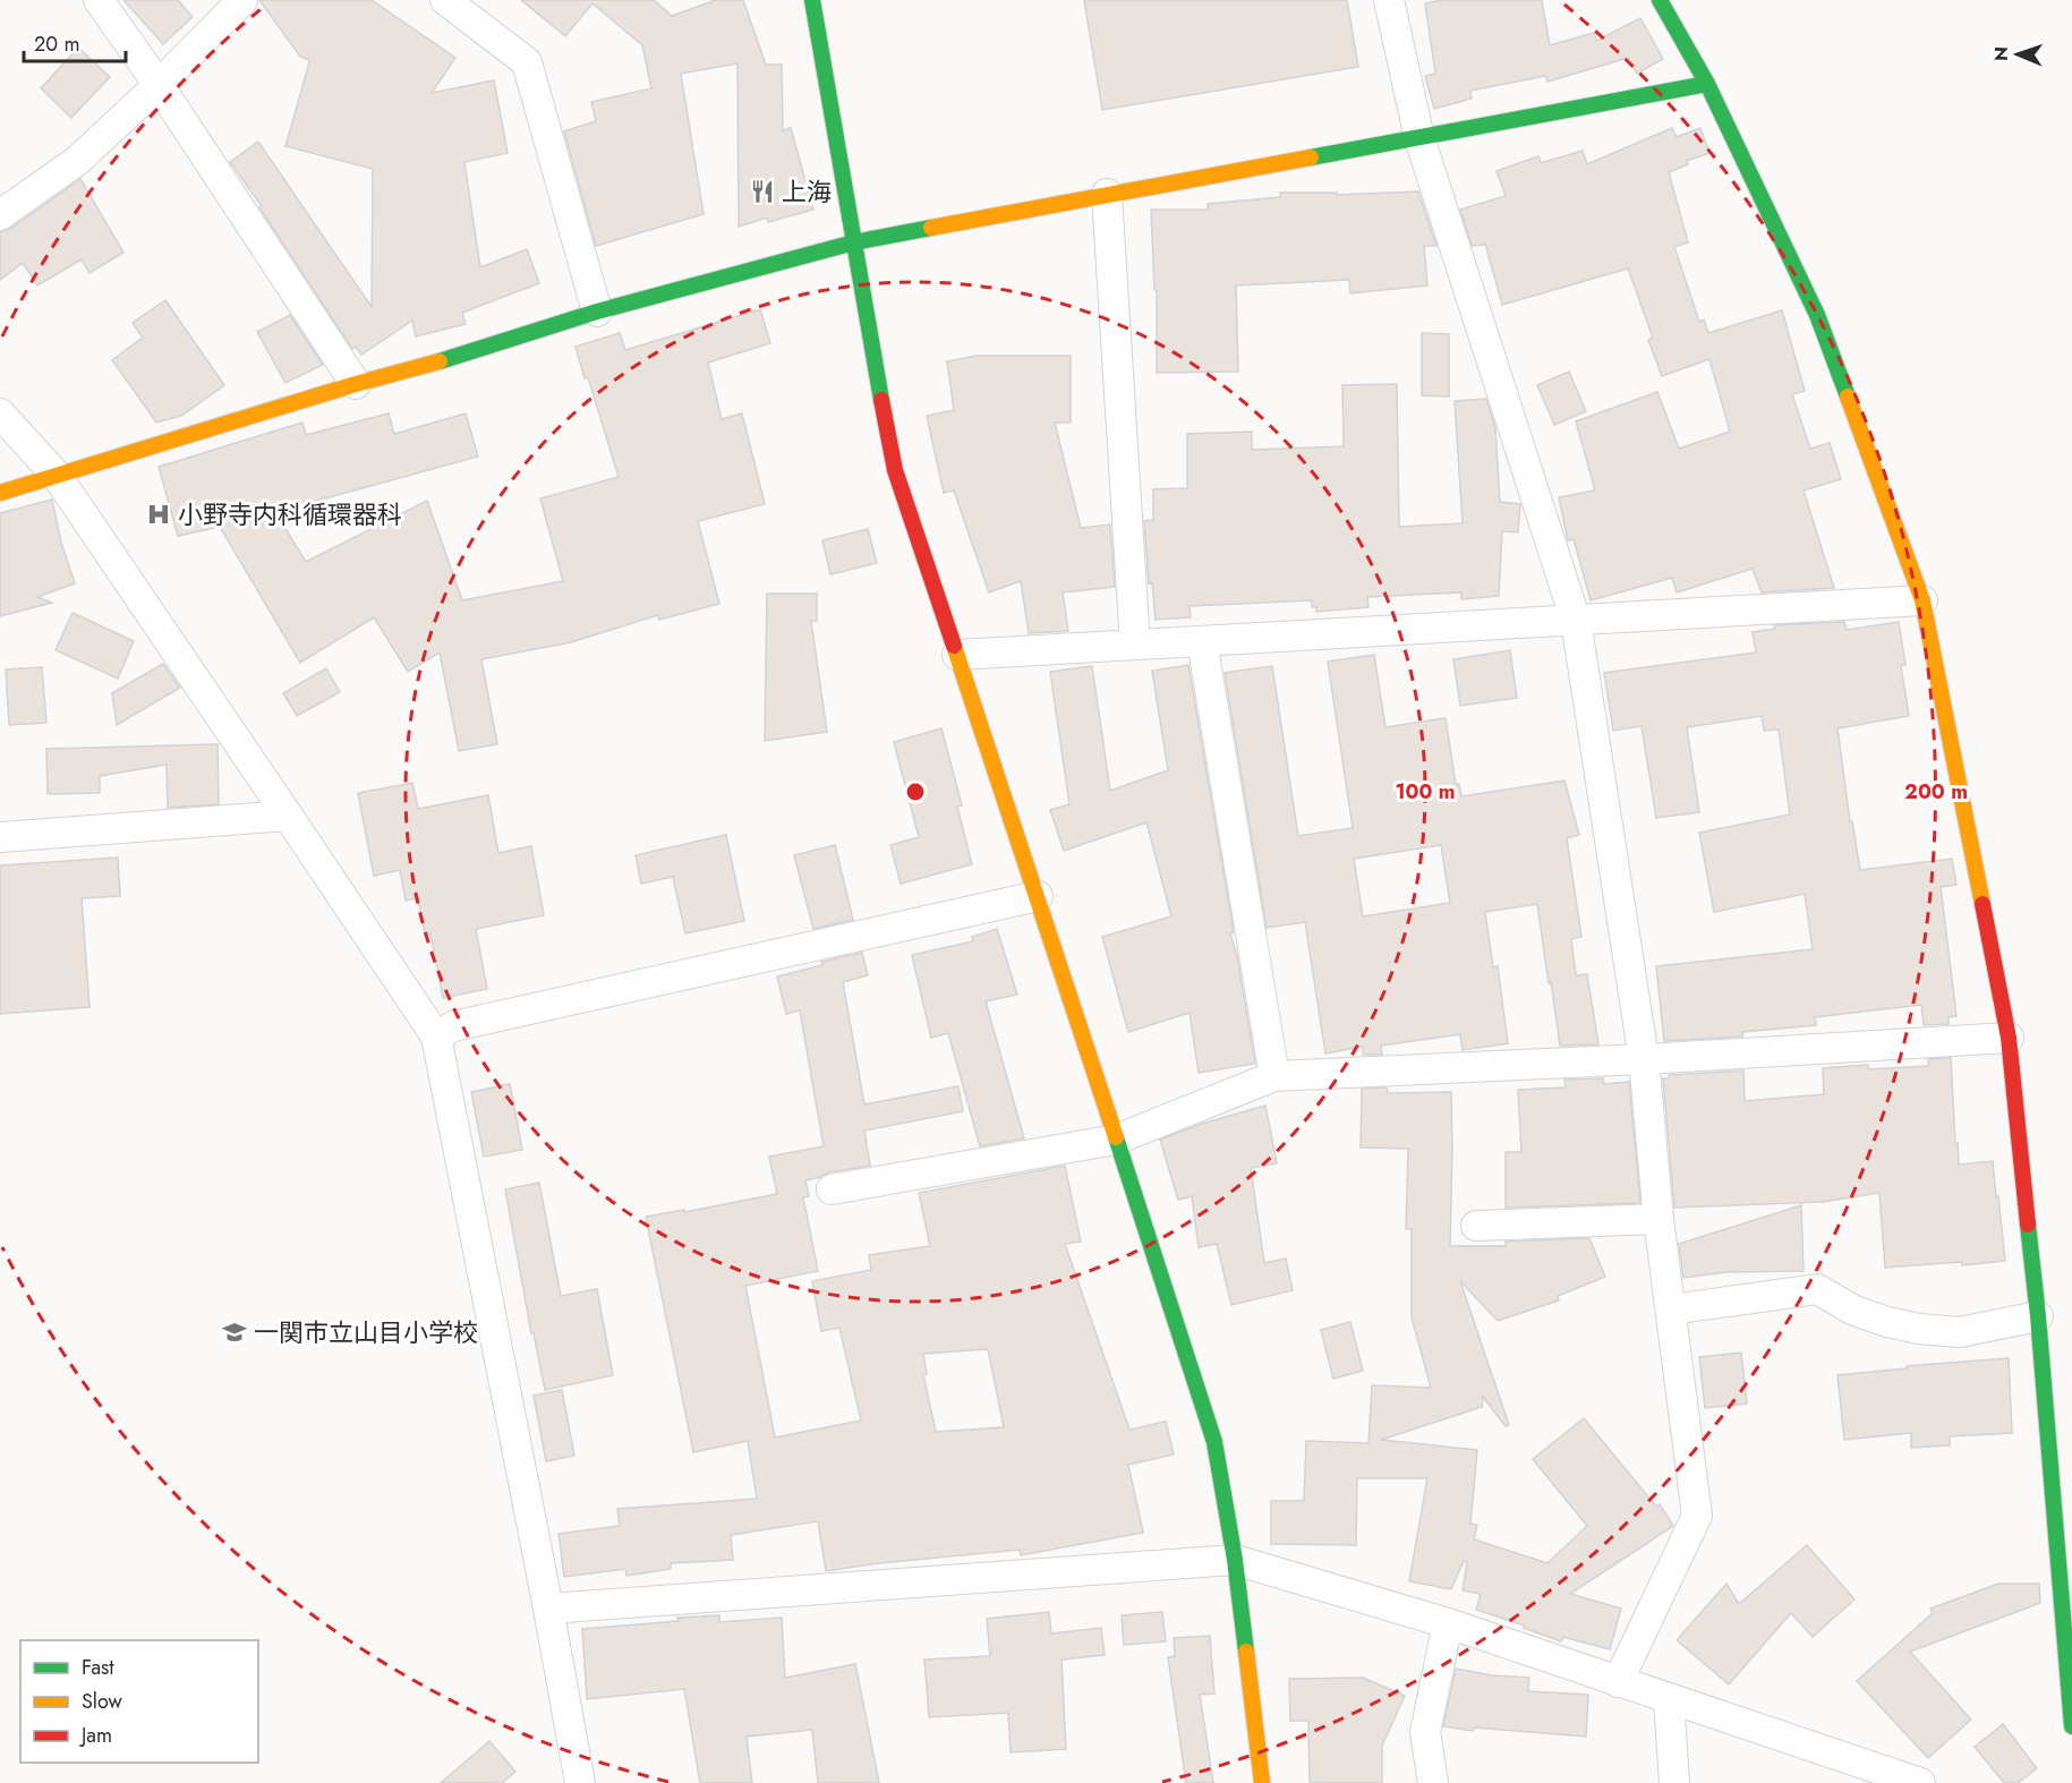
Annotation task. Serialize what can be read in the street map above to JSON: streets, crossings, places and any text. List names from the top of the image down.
{
  "places": {
    "restaurant": ["上海"],
    "hospital": ["小野寺内科循環器科"],
    "school or university": ["一関市立山目小学校"]
  },
  "legend": ["Fast", "Slow", "Jam"],
  "scale_bar": "20 m",
  "north": "left",
  "rings": ["100 m", "200 m"]
}
